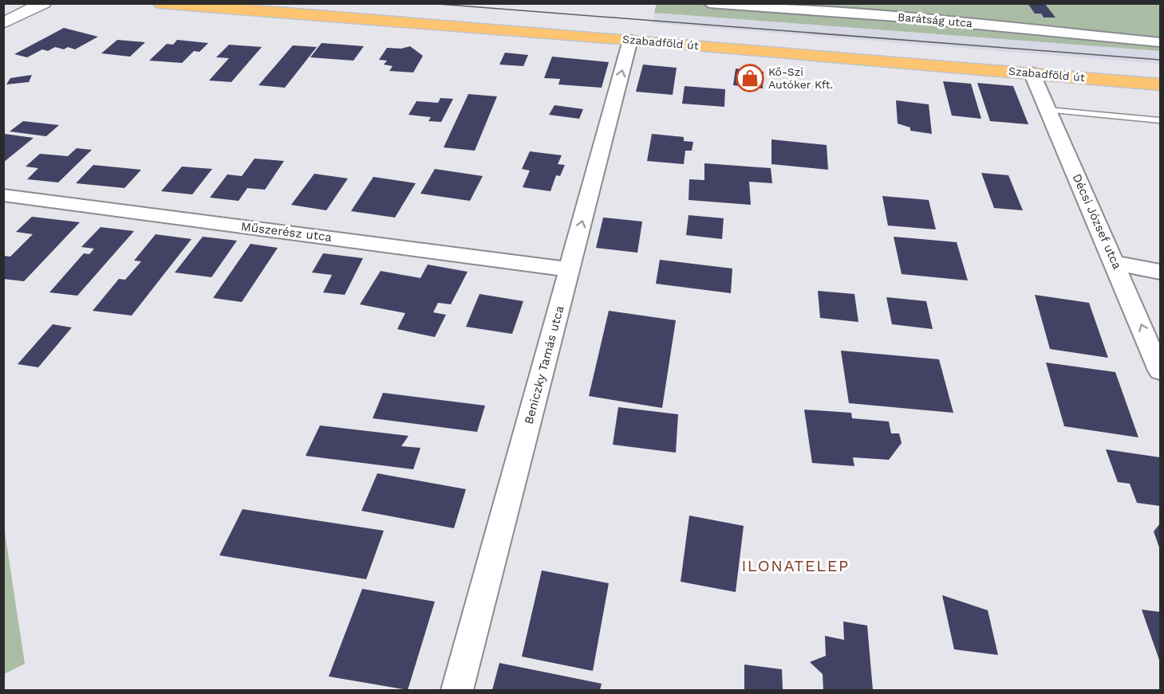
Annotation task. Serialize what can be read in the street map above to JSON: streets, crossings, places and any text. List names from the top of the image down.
{
  "streets": {
    "main road": ["Szabadföld út"],
    "street": [
      "Barátság utca",
      "Décsi József utca",
      "Műszerész utca",
      "Beniczky Tamás utca"
    ]
  },
  "crossings": [
    ["Szabadföld út", "Décsi József utca"],
    ["Szabadföld út", "Beniczky Tamás utca"],
    ["Műszerész utca", "Beniczky Tamás utca"]
  ],
  "one_way": ["Décsi József utca", "Beniczky Tamás utca"],
  "districts": ["ILONATELEP"],
  "places": {
    "shop": ["Kő-Szi Autóker Kft."]
  }
}
